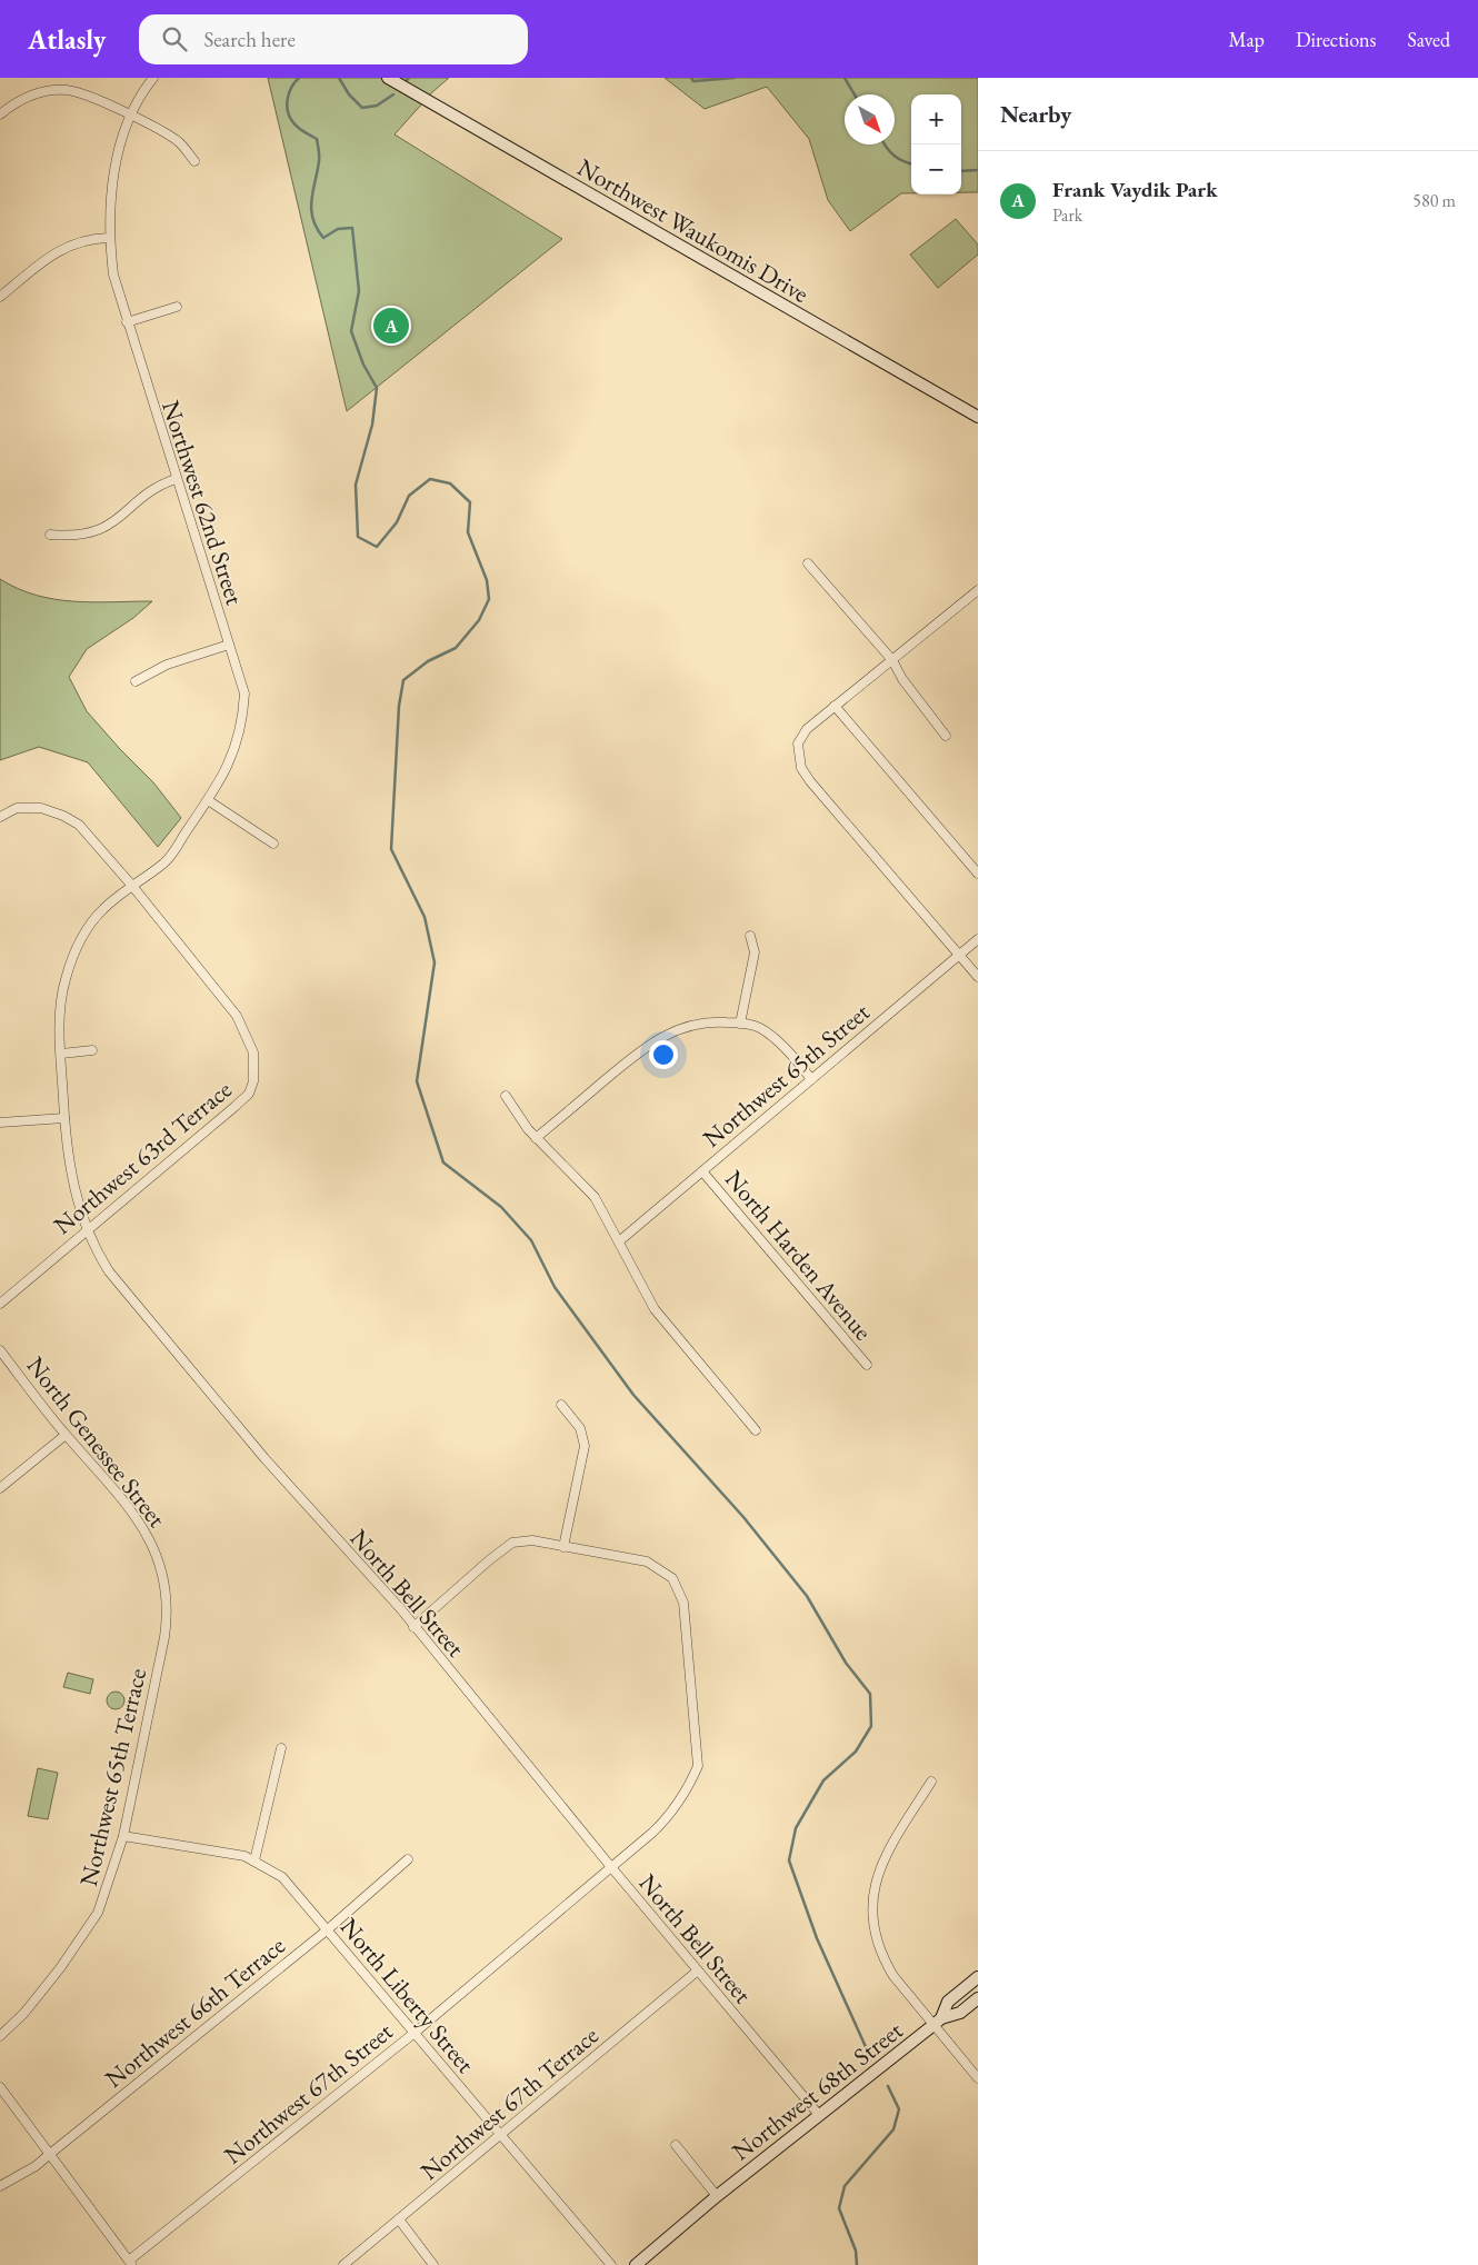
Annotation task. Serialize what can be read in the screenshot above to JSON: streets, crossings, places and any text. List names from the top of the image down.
{
  "streets": {
    "main road": ["Northwest Waukomis Drive", "Northwest 68th Street"],
    "street": [
      "Northwest 62nd Street",
      "Northwest 65th Street",
      "Northwest 63rd Terrace",
      "North Harden Avenue",
      "North Genessee Street",
      "North Bell Street",
      "Northwest 65th Terrace",
      "North Liberty Street",
      "Northwest 66th Terrace",
      "Northwest 67th Street",
      "Northwest 67th Terrace"
    ]
  },
  "crossings": [
    ["Northwest 62nd Street", "North Bell Street"],
    ["Northwest 65th Street", "North Harden Avenue"],
    ["Northwest 63rd Terrace", "North Bell Street"],
    ["North Genessee Street", "Northwest 65th Terrace"],
    ["North Bell Street", "Northwest 68th Street"],
    ["North Bell Street", "Northwest 67th Street"],
    ["North Bell Street", "Northwest 67th Terrace"],
    ["Northwest 65th Terrace", "North Liberty Street"],
    ["North Liberty Street", "Northwest 66th Terrace"],
    ["North Liberty Street", "Northwest 67th Street"],
    ["North Liberty Street", "Northwest 67th Terrace"]
  ],
  "north": "bottom right",
  "page": {
    "header": "Atlasly",
    "search": "Search here",
    "nav": ["Map", "Directions", "Saved"],
    "heading": "Nearby",
    "map_buttons": ["+", "−"],
    "list": [
      {
        "mark": "A",
        "name": "Frank Vaydik Park",
        "note": "Park",
        "value": "580 m"
      }
    ],
    "pins": "A"
  }
}
